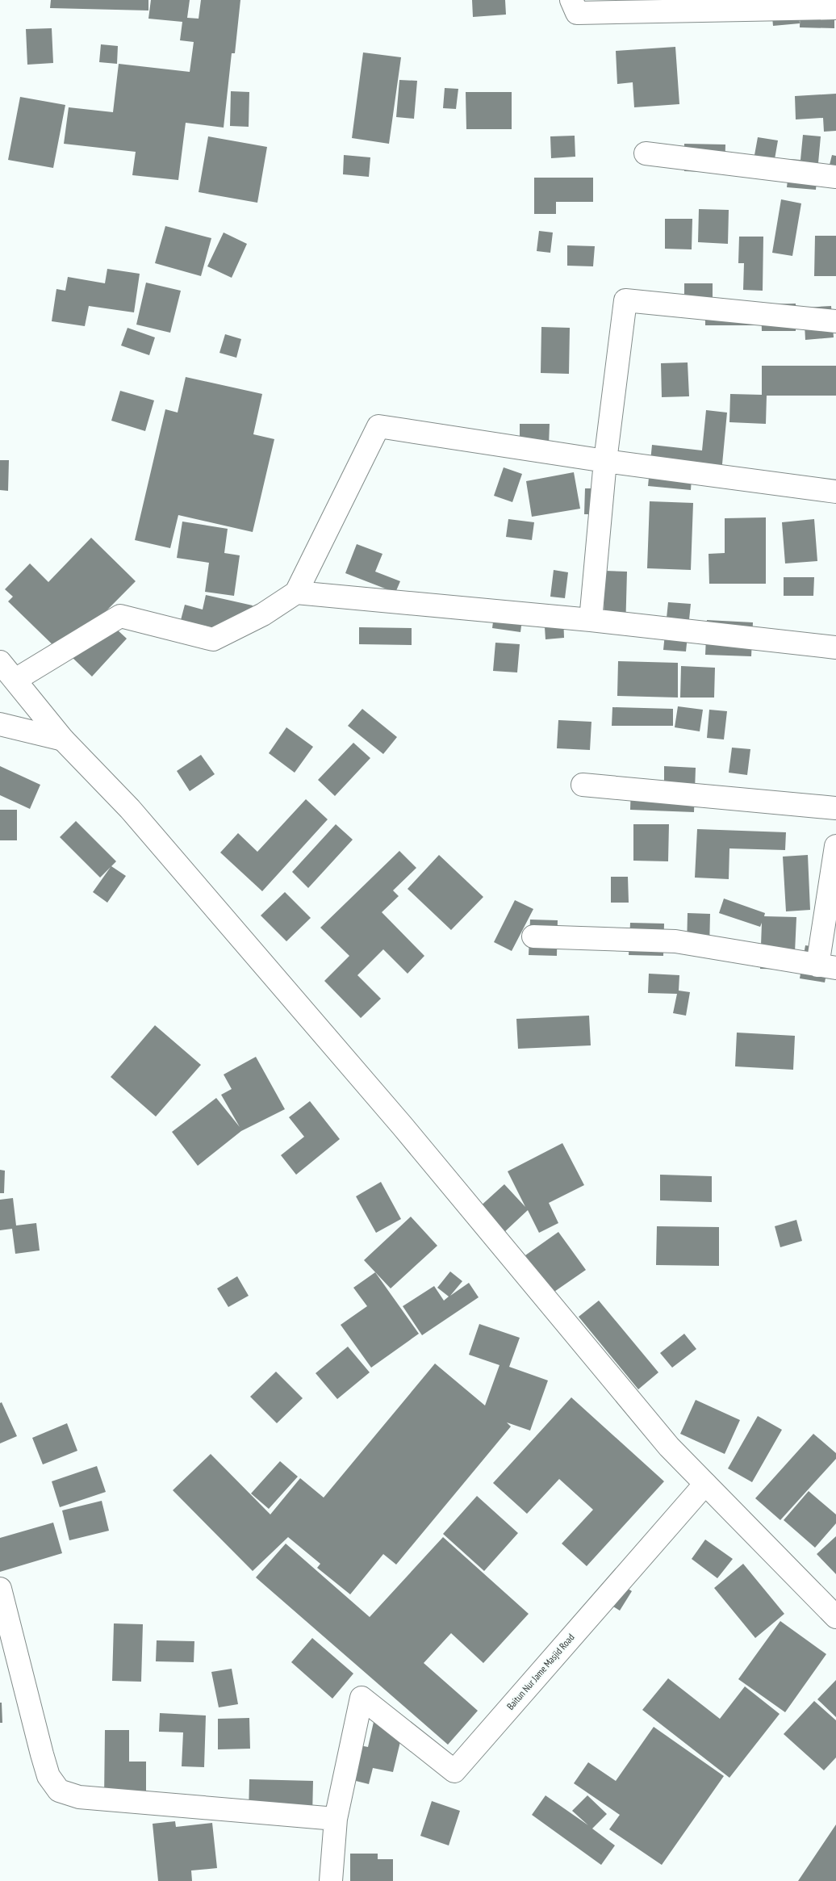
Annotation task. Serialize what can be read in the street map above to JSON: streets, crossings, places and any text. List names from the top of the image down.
{
  "streets": {
    "street": ["Baitun Nur Jame Masjid Road"]
  }
}
